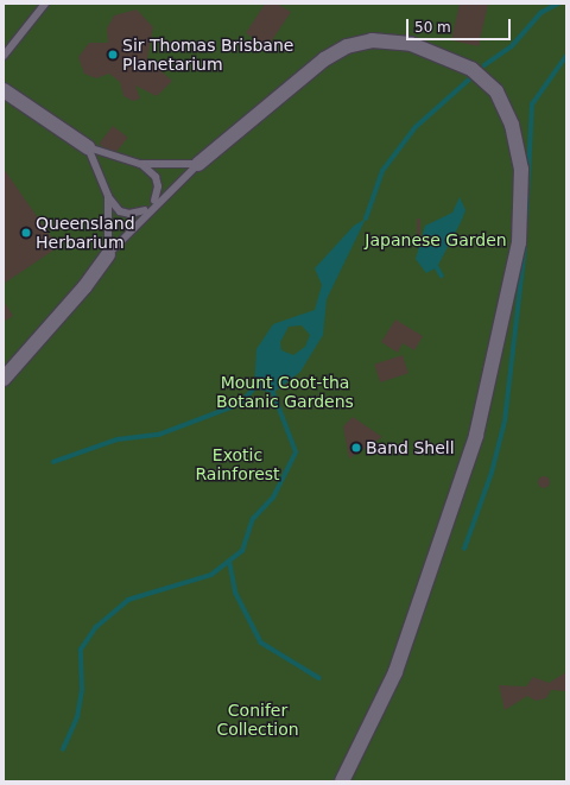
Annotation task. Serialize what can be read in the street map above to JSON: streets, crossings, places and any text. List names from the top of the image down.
{
  "parks": [
    "Japanese Garden",
    "Mount Coot-tha Botanic Gardens",
    "Exotic Rainforest",
    "Conifer Collection"
  ],
  "places": ["Sir Thomas Brisbane Planetarium", "Queensland Herbarium", "Band Shell"],
  "scale_bar": "50 m"
}
